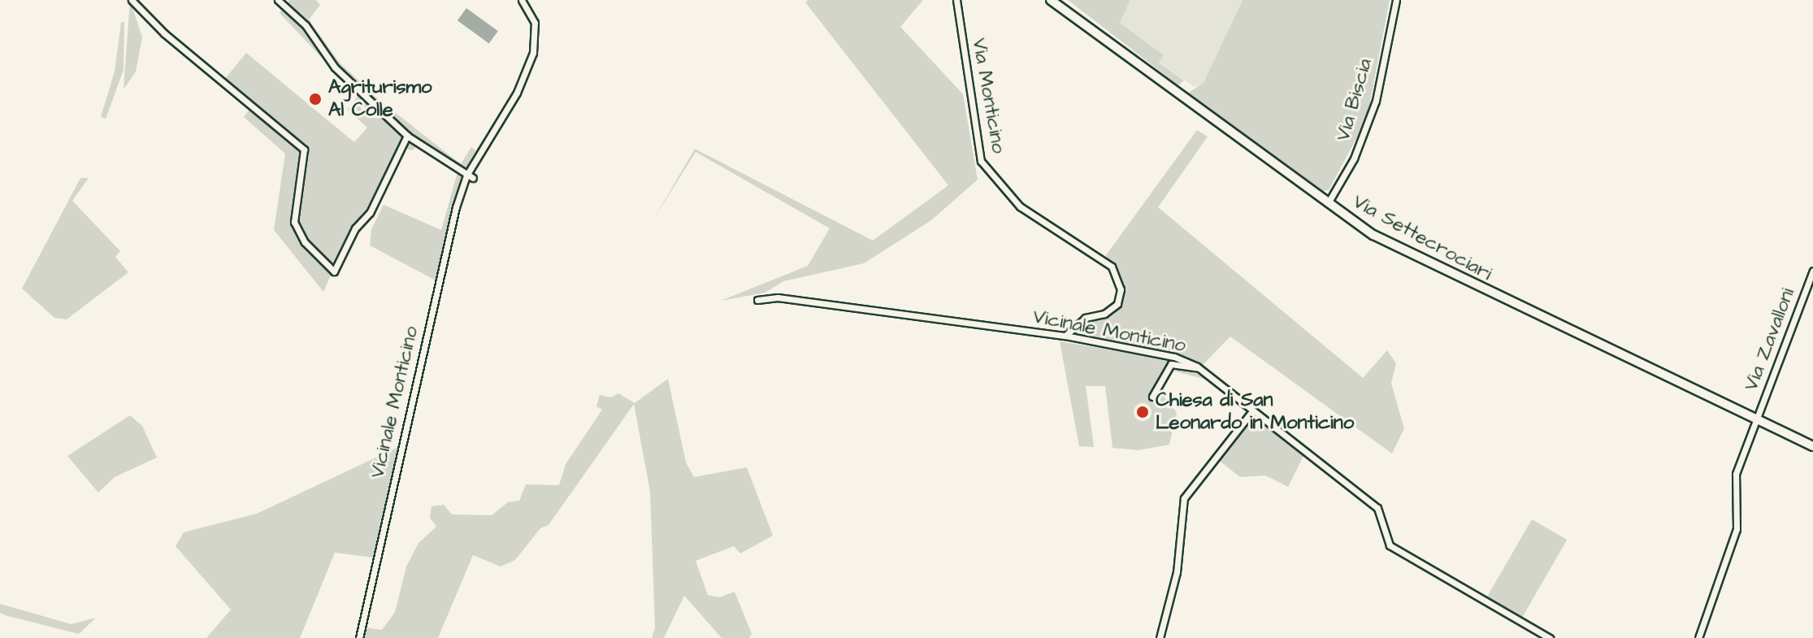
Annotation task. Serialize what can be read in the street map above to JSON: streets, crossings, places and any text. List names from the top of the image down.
{
  "streets": {
    "main road": ["Via Settecrociari"],
    "street": [
      "Via Monticino",
      "Via Biscia",
      "Vicinale Monticino",
      "Via Zavalloni"
    ]
  },
  "crossings": [
    ["Via Monticino", "Vicinale Monticino"],
    ["Via Biscia", "Via Settecrociari"],
    ["Via Settecrociari", "Via Zavalloni"]
  ],
  "places": ["Agriturismo Al Colle", "Chiesa di San Leonardo in Monticino"]
}
